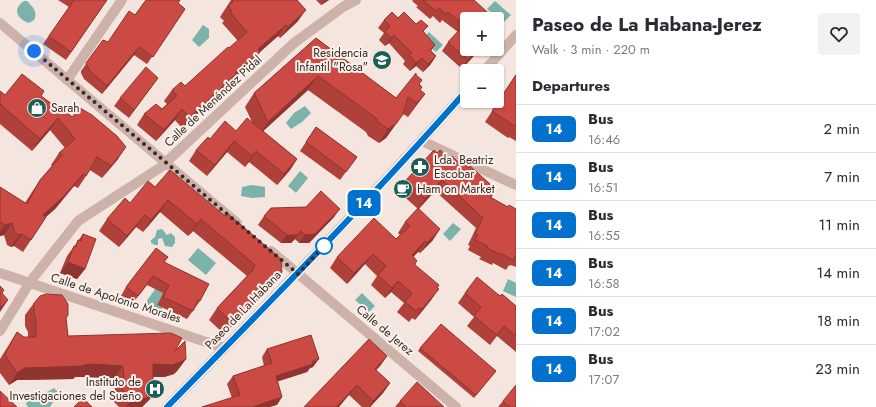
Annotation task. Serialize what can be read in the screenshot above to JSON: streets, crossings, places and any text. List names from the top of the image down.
{
  "streets": {
    "street": [
      "Calle de Menéndez Pidal",
      "Calle de Apolonio Morales",
      "Paseo de La Habana",
      "Calle de Jerez"
    ]
  },
  "crossings": [
    ["Calle de Menéndez Pidal", "Calle de Apolonio Morales"],
    ["Calle de Apolonio Morales", "Paseo de La Habana"],
    ["Paseo de La Habana", "Calle de Jerez"]
  ],
  "places": {
    "school or university": ["Residencia Infantil \"Rosa\""],
    "shop": ["Sarah"],
    "pharmacy": ["Lda. Beatriz Escobar"],
    "cafe": ["Ham on Market"],
    "hospital": ["Instituto de Investigaciones del Sueño"]
  },
  "lines": ["bus line 14"],
  "page": {
    "on_map": "14",
    "heading": [
      ["Paseo de La Habana-Jerez", "Walk · 3 min · 220 m"],
      "Departures"
    ],
    "map_buttons": ["+", "−"],
    "list": [
      {
        "mark": "14",
        "name": "Bus",
        "note": "16:46",
        "value": "2 min"
      },
      {
        "mark": "14",
        "name": "Bus",
        "note": "16:51",
        "value": "7 min"
      },
      {
        "mark": "14",
        "name": "Bus",
        "note": "16:55",
        "value": "11 min"
      },
      {
        "mark": "14",
        "name": "Bus",
        "note": "16:58",
        "value": "14 min"
      },
      {
        "mark": "14",
        "name": "Bus",
        "note": "17:02",
        "value": "18 min"
      },
      {
        "mark": "14",
        "name": "Bus",
        "note": "17:07",
        "value": "23 min"
      }
    ]
  }
}
